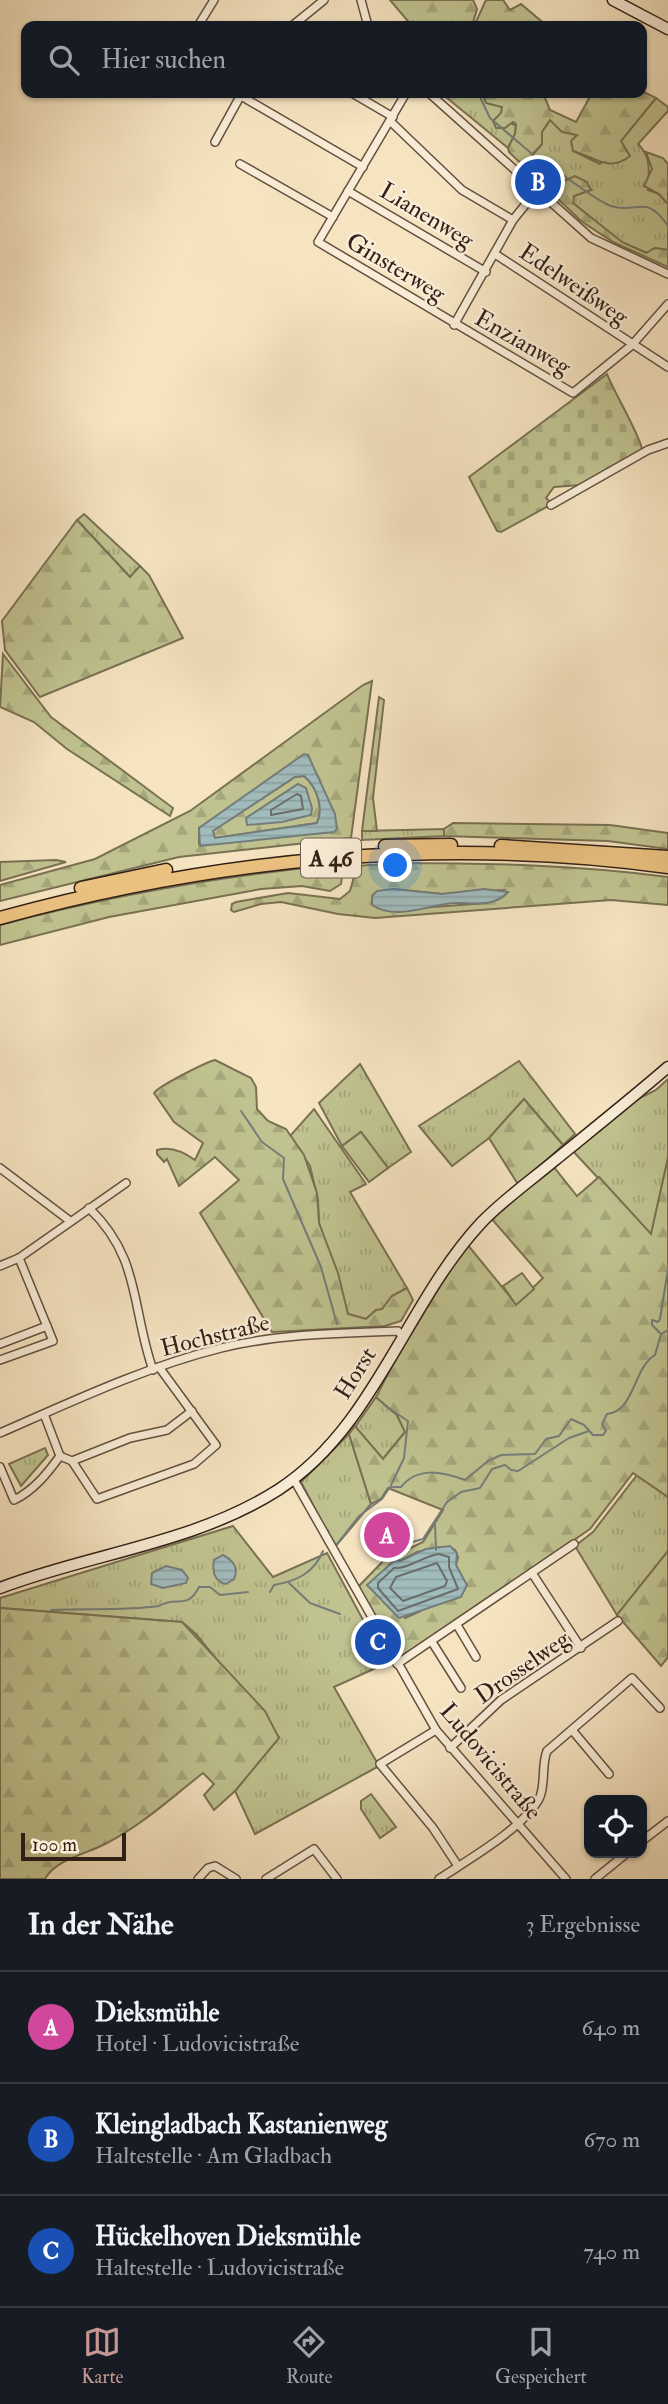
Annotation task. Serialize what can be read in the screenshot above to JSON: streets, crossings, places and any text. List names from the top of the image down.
{
  "streets": {
    "highway": ["A 46"],
    "street": [
      "Lianenweg",
      "Ginsterweg",
      "Edelweißweg",
      "Enzianweg",
      "Hochstraße",
      "Horst",
      "Drosselweg",
      "Ludovicistraße"
    ]
  },
  "crossings": [
    ["Ginsterweg", "Enzianweg"],
    ["Edelweißweg", "Enzianweg"],
    ["Hochstraße", "Horst"],
    ["Horst", "Ludovicistraße"],
    ["Drosselweg", "Ludovicistraße"]
  ],
  "scale_bar": "100 m",
  "page": {
    "search": "Hier suchen",
    "pins": ["B", "A", "C"],
    "scale": "100 m",
    "heading": ["In der Nähe", "3 Ergebnisse"],
    "list": [
      {
        "mark": "A",
        "name": "Dieksmühle",
        "note": "Hotel · Ludovicistraße",
        "value": "640 m"
      },
      {
        "mark": "B",
        "name": "Kleingladbach Kastanienweg",
        "note": "Haltestelle · Am Gladbach",
        "value": "670 m"
      },
      {
        "mark": "C",
        "name": "Hückelhoven Dieksmühle",
        "note": "Haltestelle · Ludovicistraße",
        "value": "740 m"
      }
    ],
    "nav": ["Karte", "Route", "Gespeichert"]
  }
}
